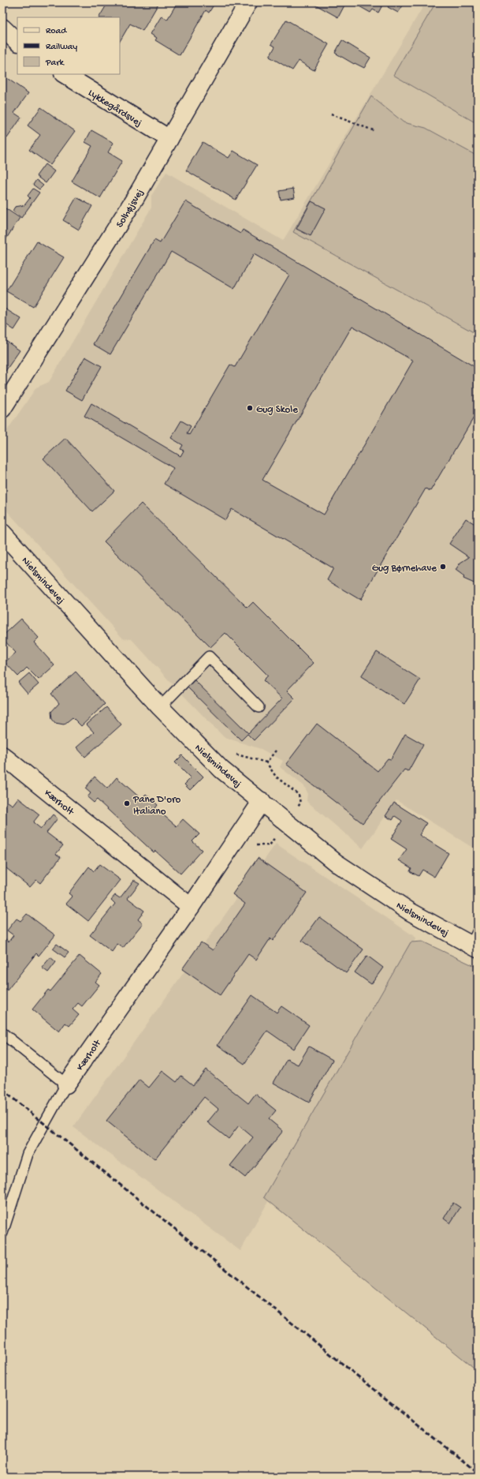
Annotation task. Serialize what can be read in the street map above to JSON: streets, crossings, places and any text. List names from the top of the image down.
{
  "streets": {
    "street": [
      "Lykkegårdsvej",
      "Solhøjsvej",
      "Nielsmindevej",
      "Kærholt"
    ]
  },
  "crossings": [
    ["Lykkegårdsvej", "Solhøjsvej"],
    ["Nielsmindevej", "Kærholt"]
  ],
  "places": ["Gug Skole", "Gug Børnehave", "Pane D'oro Italiano"],
  "legend": ["Road", "Railway", "Park"]
}
